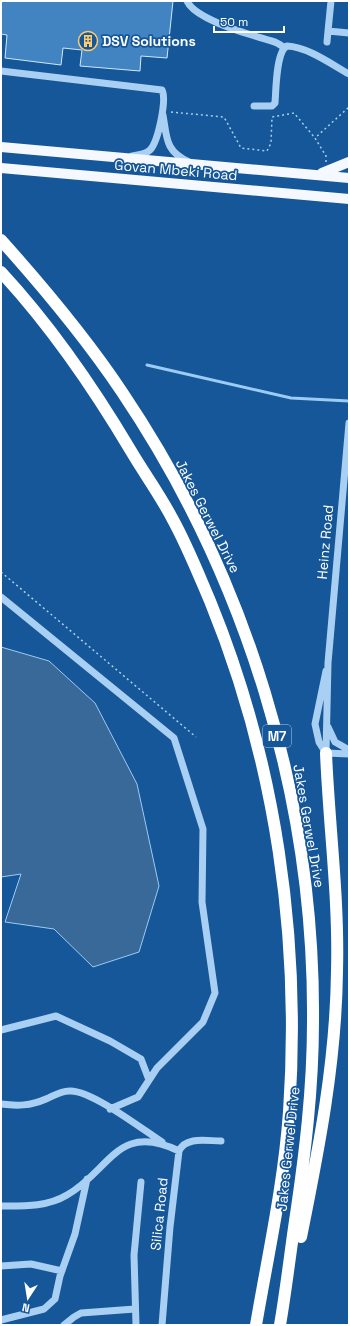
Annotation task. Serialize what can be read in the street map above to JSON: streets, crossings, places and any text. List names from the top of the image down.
{
  "streets": {
    "highway": ["Jakes Gerwel Drive", "M7"],
    "main road": ["Govan Mbeki Road"],
    "street": ["Heinz Road", "Silica Road"]
  },
  "places": {
    "building": ["DSV Solutions"]
  },
  "scale_bar": "50 m",
  "north": "bottom"
}
